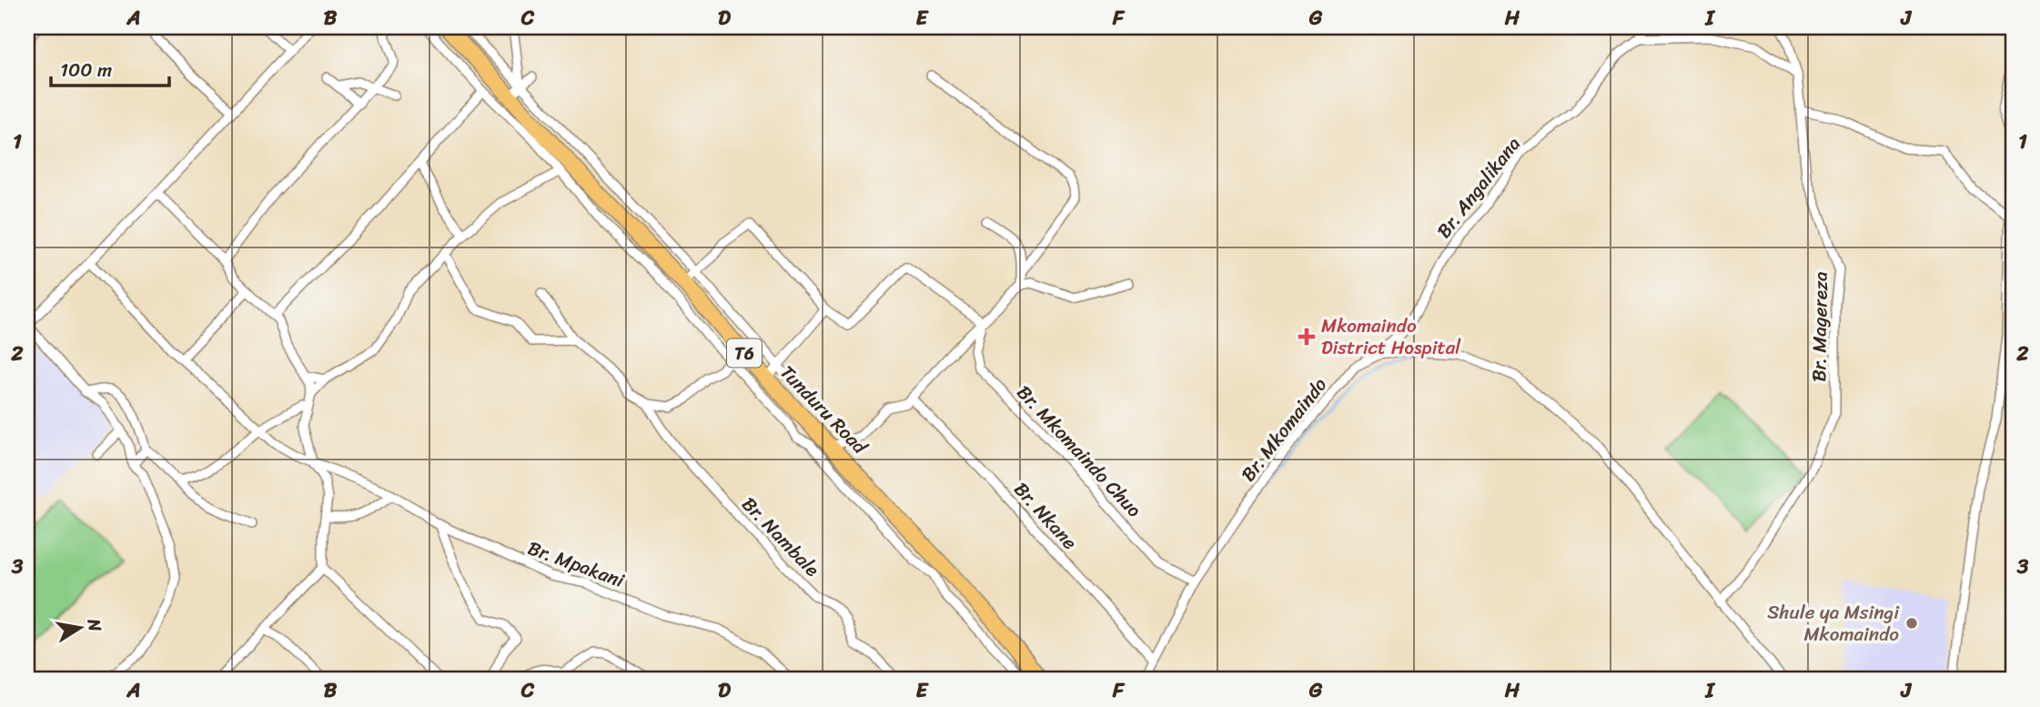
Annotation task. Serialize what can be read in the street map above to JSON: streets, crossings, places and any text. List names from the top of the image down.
{
  "streets": {
    "highway": ["T6", "Tunduru Road"],
    "street": [
      "Br. Angalikana",
      "Br. Magereza",
      "Br. Mkomaindo",
      "Br. Mkomaindo Chuo",
      "Br. Nkane",
      "Br. Nambale",
      "Br. Mpakani"
    ]
  },
  "crossings": [
    ["Br. Angalikana", "Br. Mkomaindo"],
    ["Br. Magereza", "Br. Mkomaindo"],
    ["Br. Mkomaindo", "Br. Mkomaindo Chuo"],
    ["Br. Mkomaindo", "Br. Nkane"]
  ],
  "places": {
    "health": ["Mkomaindo District Hospital"],
    "other": ["Shule ya Msingi Mkomaindo"]
  },
  "scale_bar": "100 m",
  "north": "right",
  "grid": {
    "columns": [
      "A",
      "B",
      "C",
      "D",
      "E",
      "F",
      "G",
      "H",
      "I",
      "J"
    ],
    "rows": ["1", "2", "3"]
  }
}
